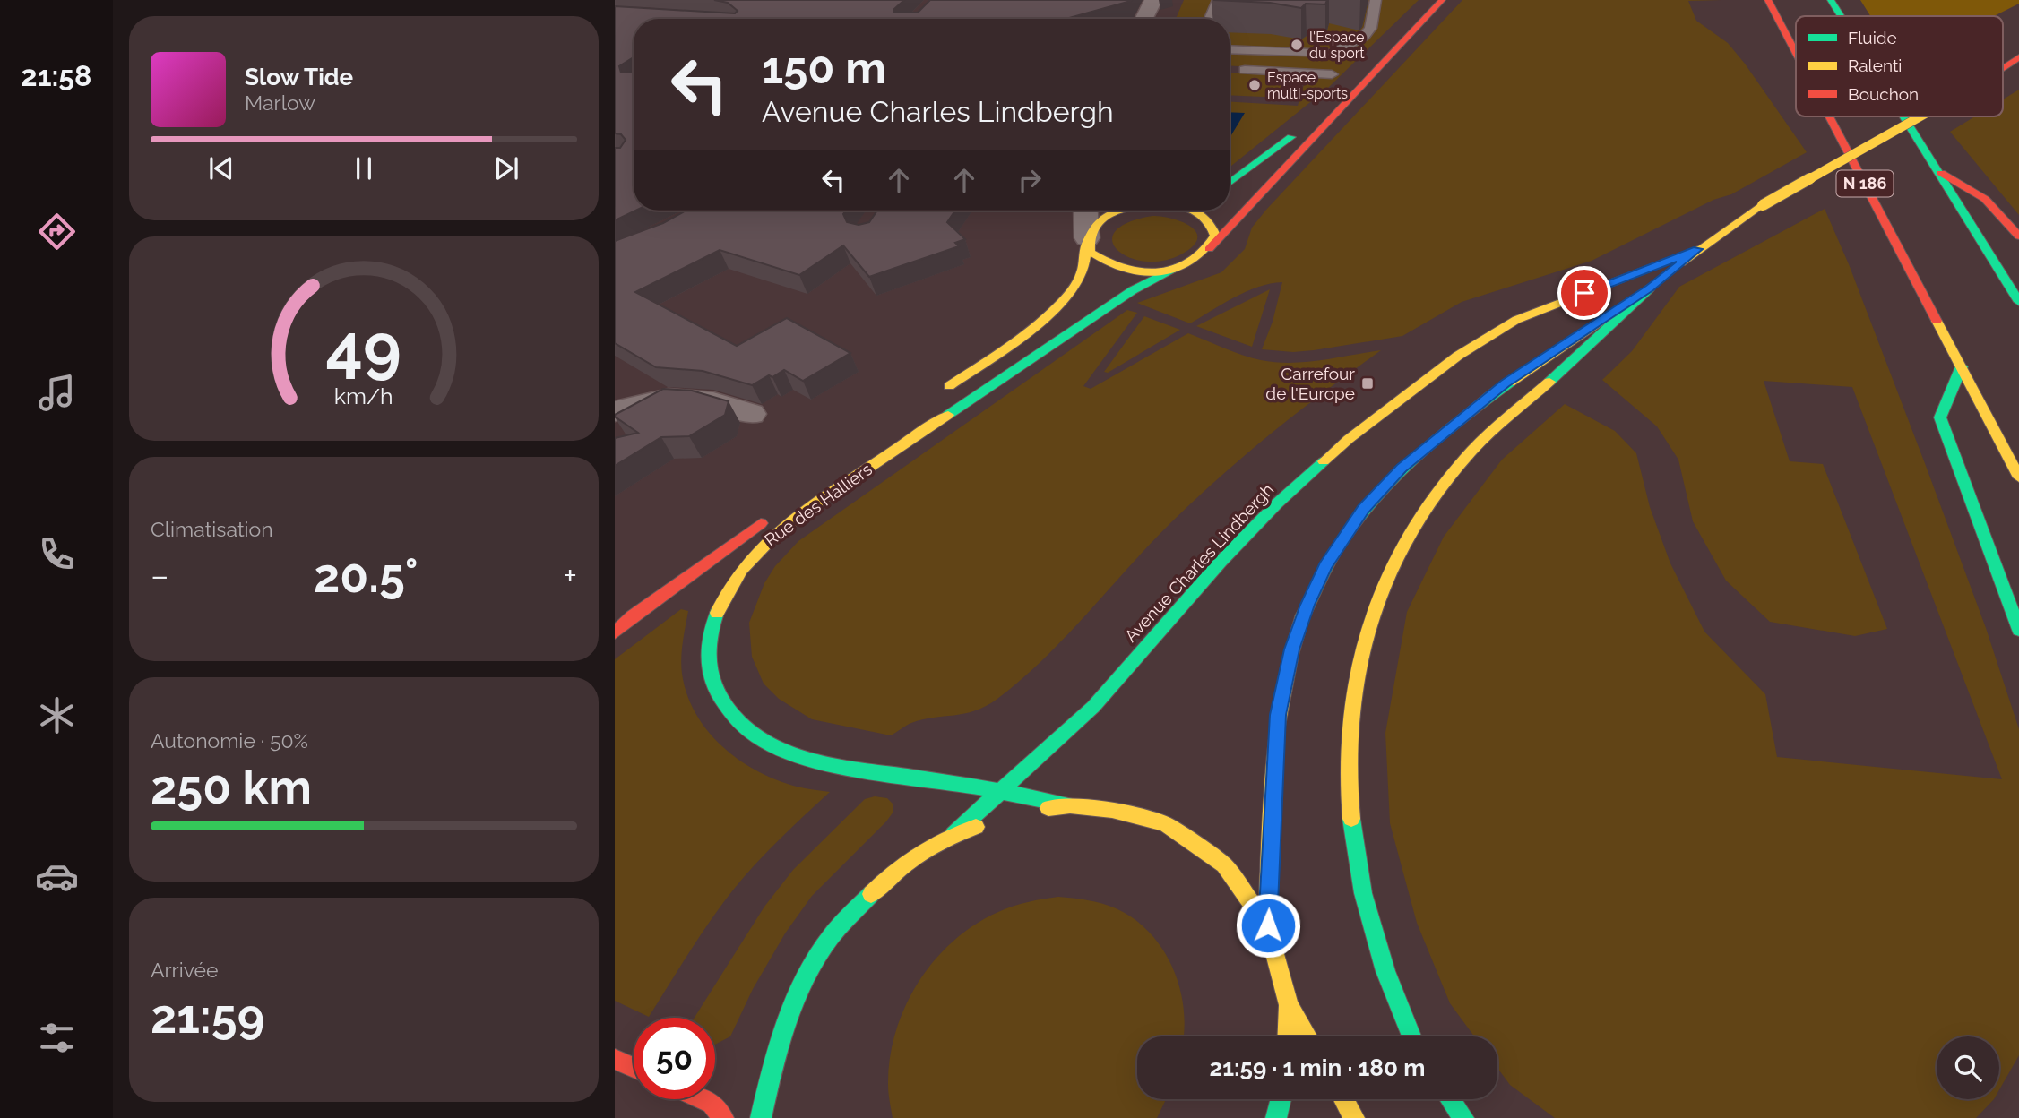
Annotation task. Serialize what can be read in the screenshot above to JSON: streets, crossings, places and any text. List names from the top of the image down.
{
  "streets": {
    "main road": ["N 186", "Rue des Halliers", "Avenue Charles Lindbergh"]
  },
  "crossings": [
    ["Rue des Halliers", "Avenue Charles Lindbergh"]
  ],
  "places": {
    "other": ["l'Espace du sport", "Espace multi-sports"],
    "transit": ["Carrefour de l'Europe"]
  },
  "legend": ["Fluide", "Ralenti", "Bouchon"],
  "page": {
    "tabs": "21:58",
    "turn": ["150 m", "Avenue Charles Lindbergh"],
    "song": ["Slow Tide", "Marlow"],
    "tile": [
      "Climatisation",
      ["Autonomie · 50%", "250 km"],
      ["Arrivée", "21:59"]
    ],
    "heat": ["−", "20.5°", "+"],
    "limit": "50",
    "trip": "21:59 · 1 min · 180 m",
    "gauge": ["49", "km/h"]
  }
}
